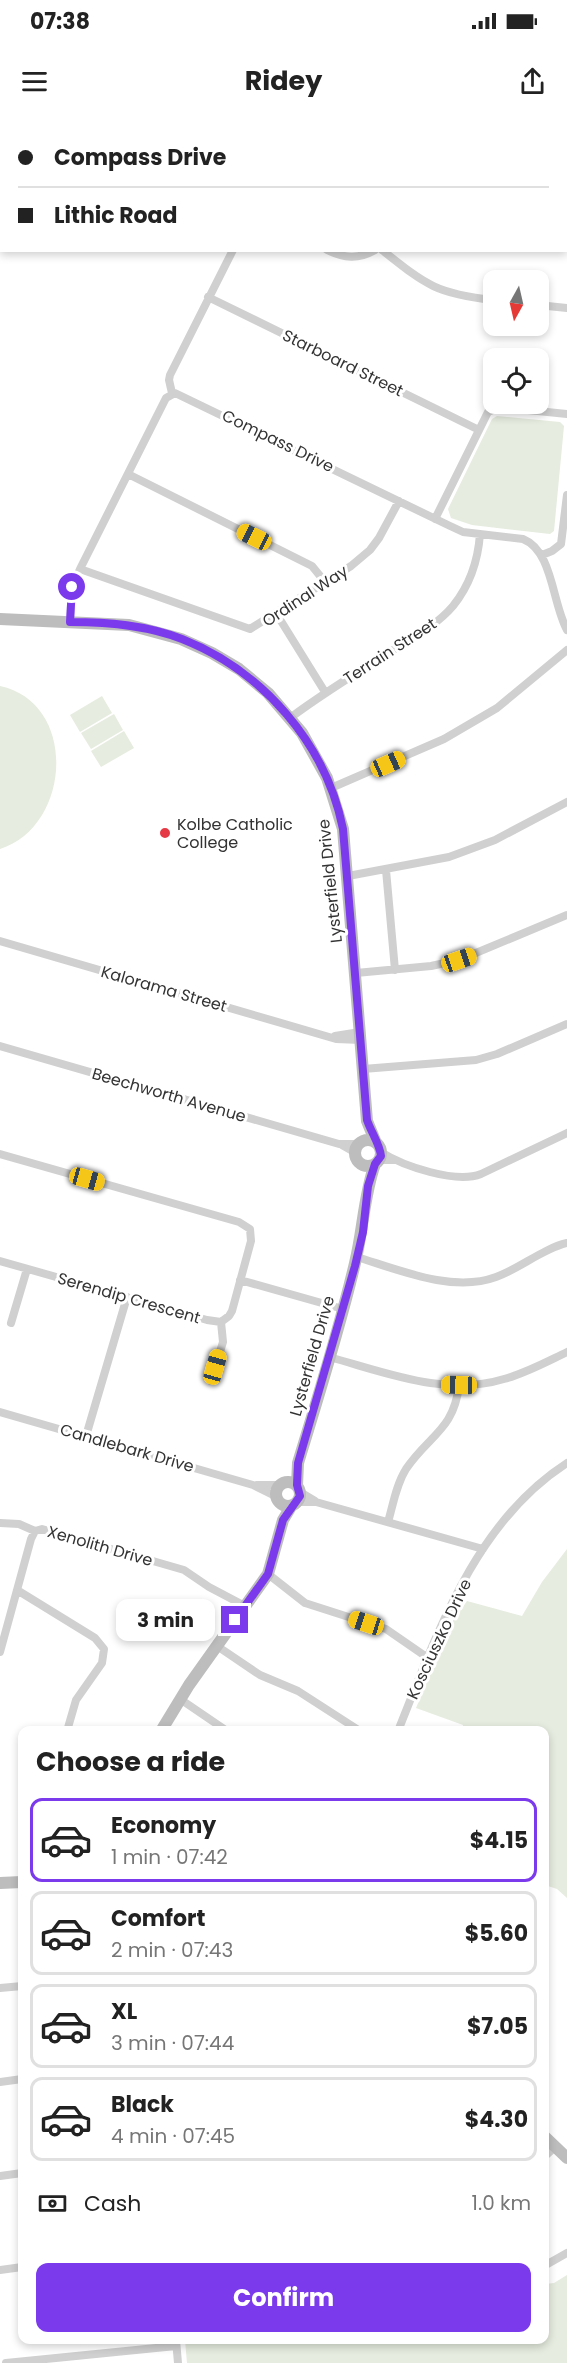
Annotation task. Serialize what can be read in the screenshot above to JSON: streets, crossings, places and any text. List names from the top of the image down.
{
  "streets": {
    "street": [
      "Starboard Street",
      "Compass Drive",
      "Ordinal Way",
      "Terrain Street",
      "Lysterfield Drive",
      "Kalorama Street",
      "Beechworth Avenue",
      "Serendip Crescent",
      "Candlebark Drive",
      "Xenolith Drive",
      "Kosciuszko Drive"
    ]
  },
  "crossings": [
    ["Compass Drive", "Ordinal Way"],
    ["Compass Drive", "Terrain Street"],
    ["Terrain Street", "Lysterfield Drive"],
    ["Lysterfield Drive", "Kalorama Street"],
    ["Lysterfield Drive", "Beechworth Avenue"],
    ["Lysterfield Drive", "Candlebark Drive"],
    ["Candlebark Drive", "Kosciuszko Drive"]
  ],
  "places": ["Kolbe Catholic College"],
  "north": "bottom",
  "page": {
    "status": "07:38",
    "header": "Ridey",
    "banner": ["Compass Drive", "Lithic Road"],
    "bubble": "3 min",
    "heading": "Choose a ride",
    "list": [
      {
        "name": "Economy",
        "note": "1 min · 07:42",
        "value": "$4.15"
      },
      {
        "name": "Comfort",
        "note": "2 min · 07:43",
        "value": "$5.60"
      },
      {
        "name": "XL",
        "note": "3 min · 07:44",
        "value": "$7.05"
      },
      {
        "name": "Black",
        "note": "4 min · 07:45",
        "value": "$4.30"
      }
    ],
    "pay": ["Cash", "1.0 km"],
    "buttons": "Confirm"
  }
}
